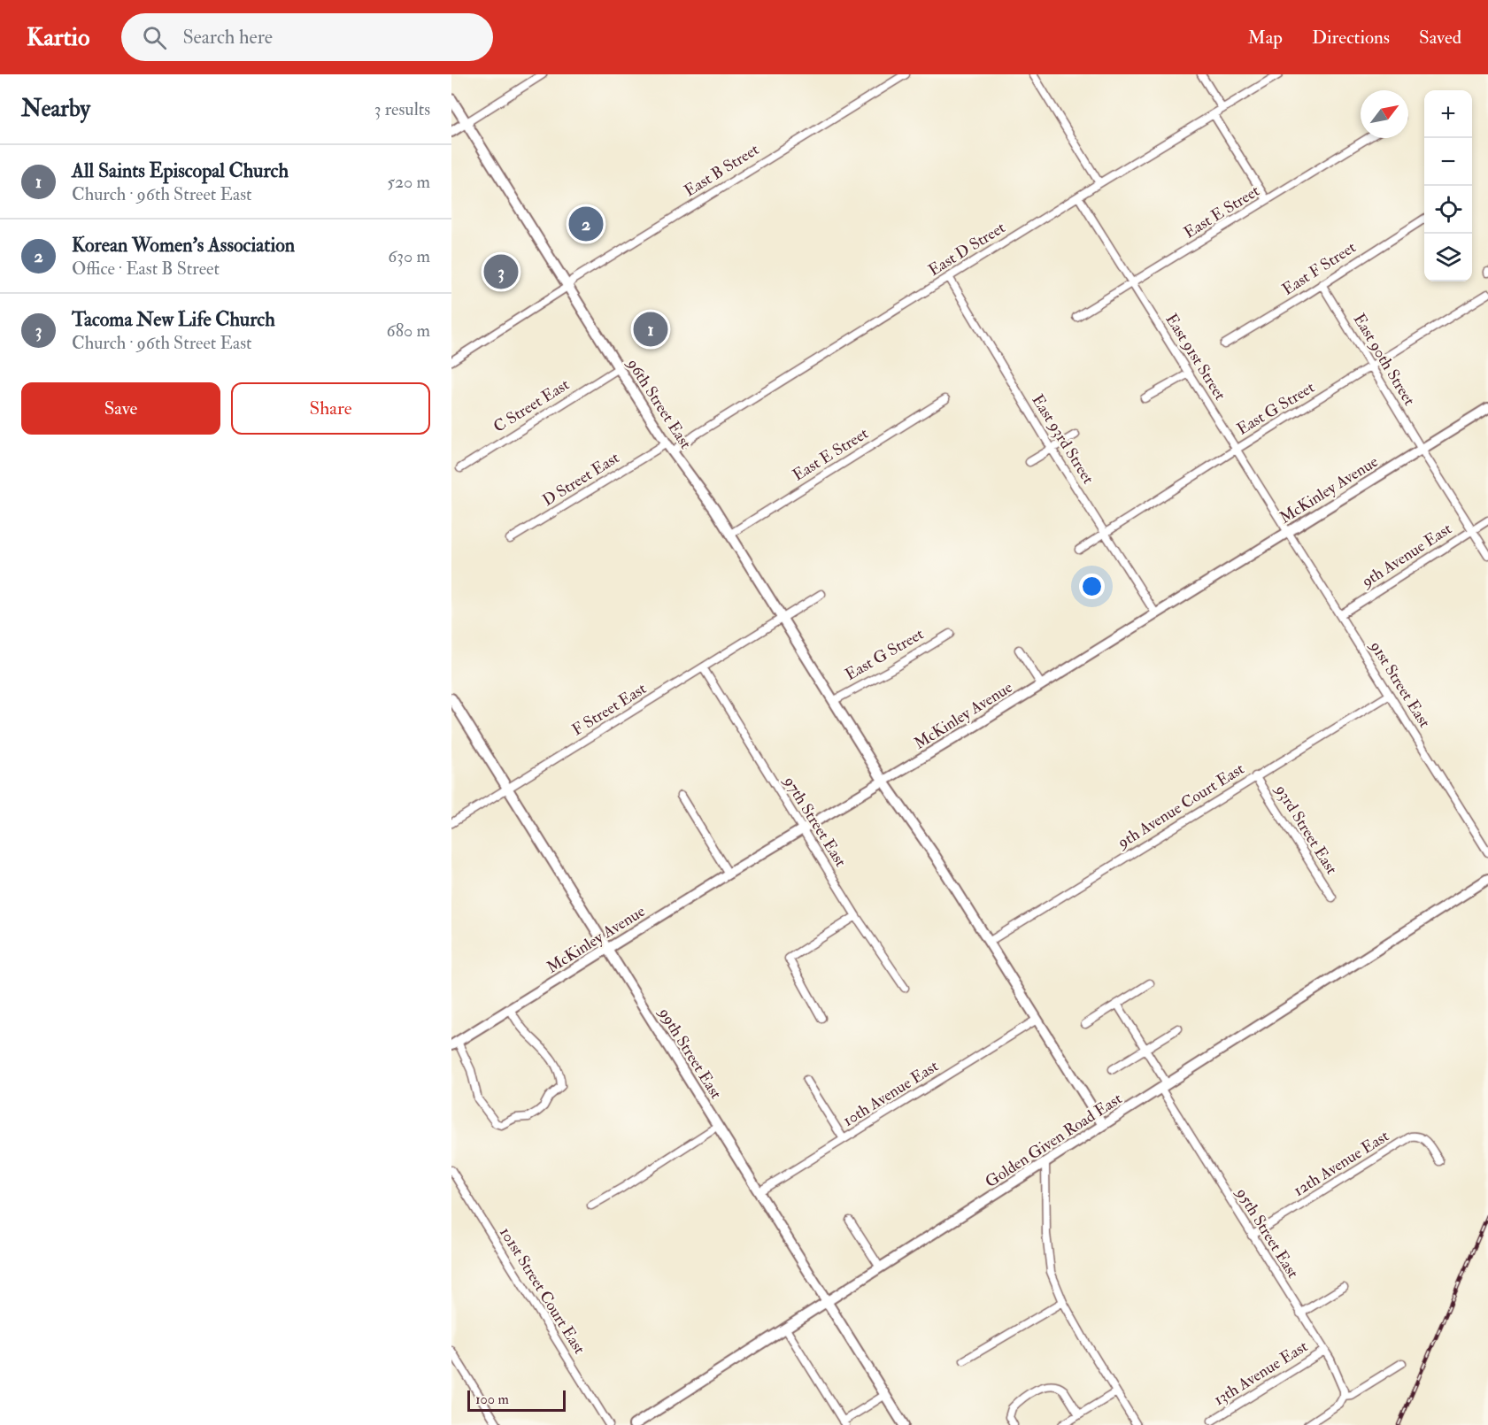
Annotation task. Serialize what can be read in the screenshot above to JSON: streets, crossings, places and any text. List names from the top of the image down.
{
  "streets": {
    "street": [
      "East B Street",
      "East E Street",
      "East D Street",
      "East F Street",
      "East 91st Street",
      "East 90th Street",
      "96th Street East",
      "C Street East",
      "East G Street",
      "East 93rd Street",
      "D Street East",
      "McKinley Avenue",
      "9th Avenue East",
      "91st Street East",
      "F Street East",
      "9th Avenue Court East",
      "97th Street East",
      "93rd Street East",
      "99th Street East",
      "10th Avenue East",
      "Golden Given Road East",
      "12th Avenue East",
      "95th Street East",
      "101st Street Court East",
      "13th Avenue East"
    ]
  },
  "crossings": [
    ["East B Street", "96th Street East"],
    ["East E Street", "East 91st Street"],
    ["East E Street", "96th Street East"],
    ["East D Street", "East 91st Street"],
    ["East D Street", "96th Street East"],
    ["East D Street", "East 93rd Street"],
    ["East D Street", "D Street East"],
    ["East F Street", "East 90th Street"],
    ["East 91st Street", "East G Street"],
    ["East 91st Street", "McKinley Avenue"],
    ["East 91st Street", "91st Street East"],
    ["East 90th Street", "East G Street"],
    ["East 90th Street", "McKinley Avenue"],
    ["East 90th Street", "9th Avenue East"],
    ["96th Street East", "C Street East"],
    ["96th Street East", "East G Street"],
    ["96th Street East", "D Street East"],
    ["96th Street East", "McKinley Avenue"],
    ["96th Street East", "F Street East"],
    ["96th Street East", "9th Avenue Court East"],
    ["96th Street East", "10th Avenue East"],
    ["East G Street", "East 93rd Street"],
    ["East 93rd Street", "McKinley Avenue"],
    ["McKinley Avenue", "91st Street East"],
    ["McKinley Avenue", "97th Street East"],
    ["McKinley Avenue", "99th Street East"],
    ["9th Avenue East", "91st Street East"],
    ["91st Street East", "9th Avenue Court East"],
    ["F Street East", "97th Street East"],
    ["F Street East", "99th Street East"],
    ["9th Avenue Court East", "93rd Street East"],
    ["99th Street East", "10th Avenue East"],
    ["99th Street East", "Golden Given Road East"],
    ["Golden Given Road East", "95th Street East"],
    ["12th Avenue East", "95th Street East"],
    ["95th Street East", "13th Avenue East"]
  ],
  "scale_bar": "100 m",
  "north": "top right",
  "page": {
    "header": "Kartio",
    "search": "Search here",
    "nav": ["Map", "Directions", "Saved"],
    "heading": ["Nearby", "3 results"],
    "map_buttons": ["+", "−"],
    "list": [
      {
        "mark": "1",
        "name": "All Saints Episcopal Church",
        "note": "Church · 96th Street East",
        "value": "520 m"
      },
      {
        "mark": "2",
        "name": "Korean Women's Association",
        "note": "Office · East B Street",
        "value": "630 m"
      },
      {
        "mark": "3",
        "name": "Tacoma New Life Church",
        "note": "Church · 96th Street East",
        "value": "680 m"
      }
    ],
    "pins": ["2", "3", "1"],
    "buttons": ["Save", "Share"],
    "scale": "100 m"
  }
}
